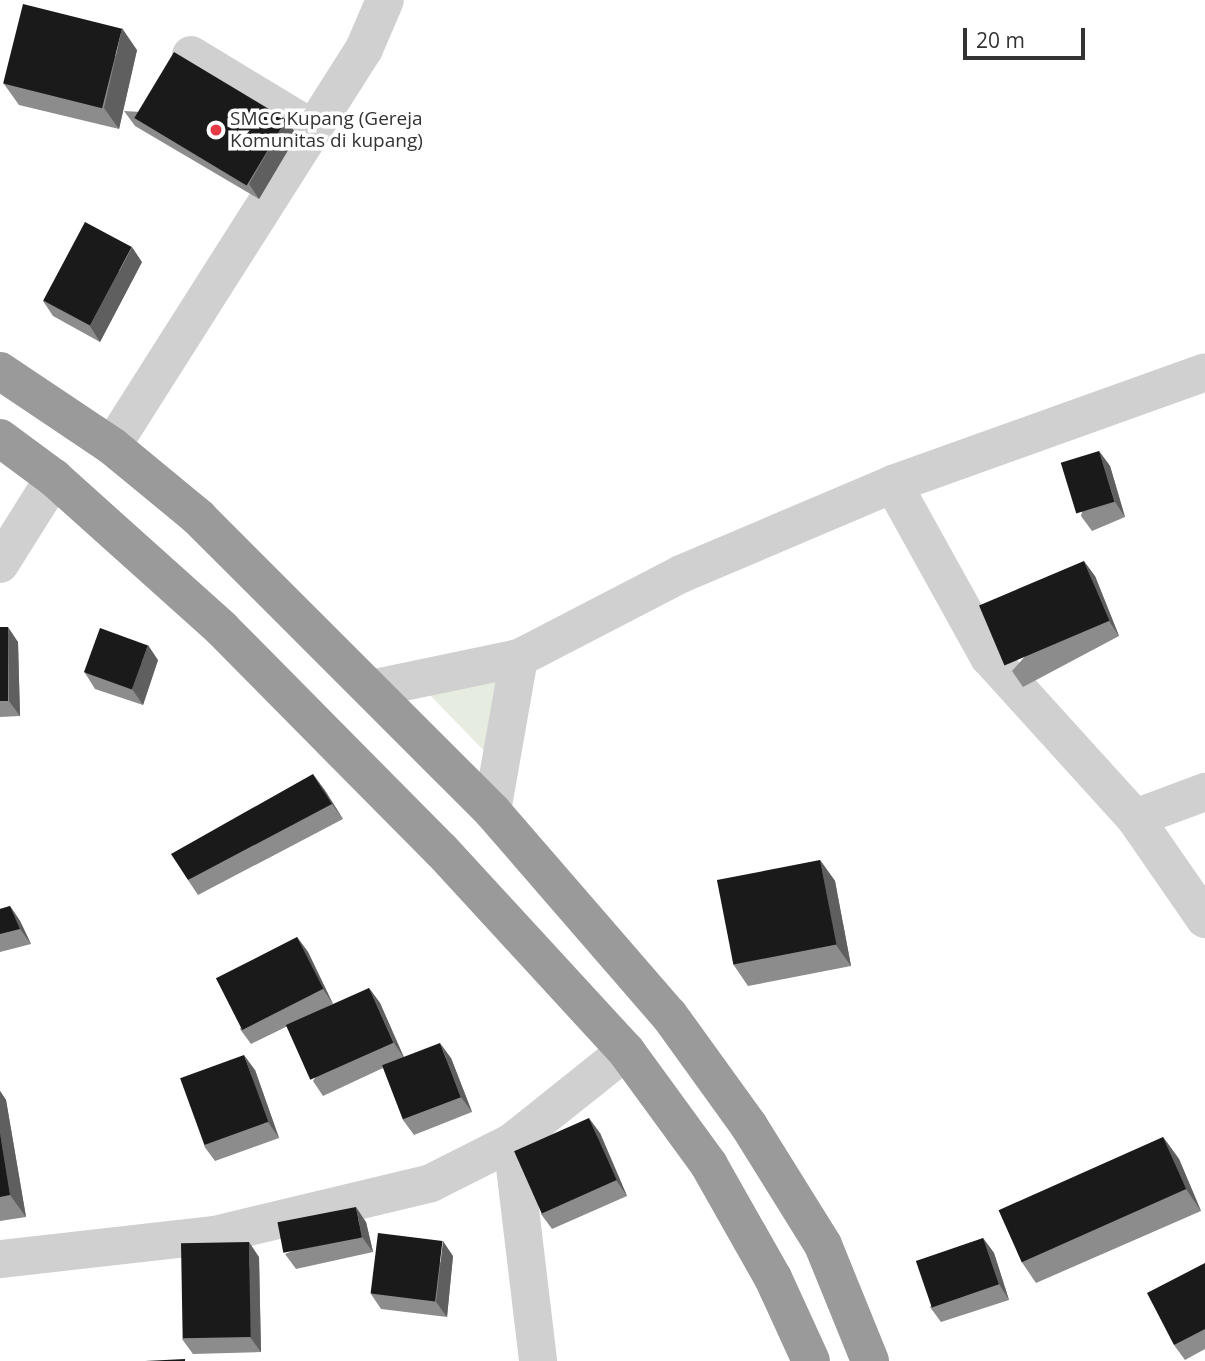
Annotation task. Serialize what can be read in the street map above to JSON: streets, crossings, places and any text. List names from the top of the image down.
{
  "places": ["SMCC Kupang (Gereja Komunitas di kupang)"],
  "scale_bar": "20 m"
}
